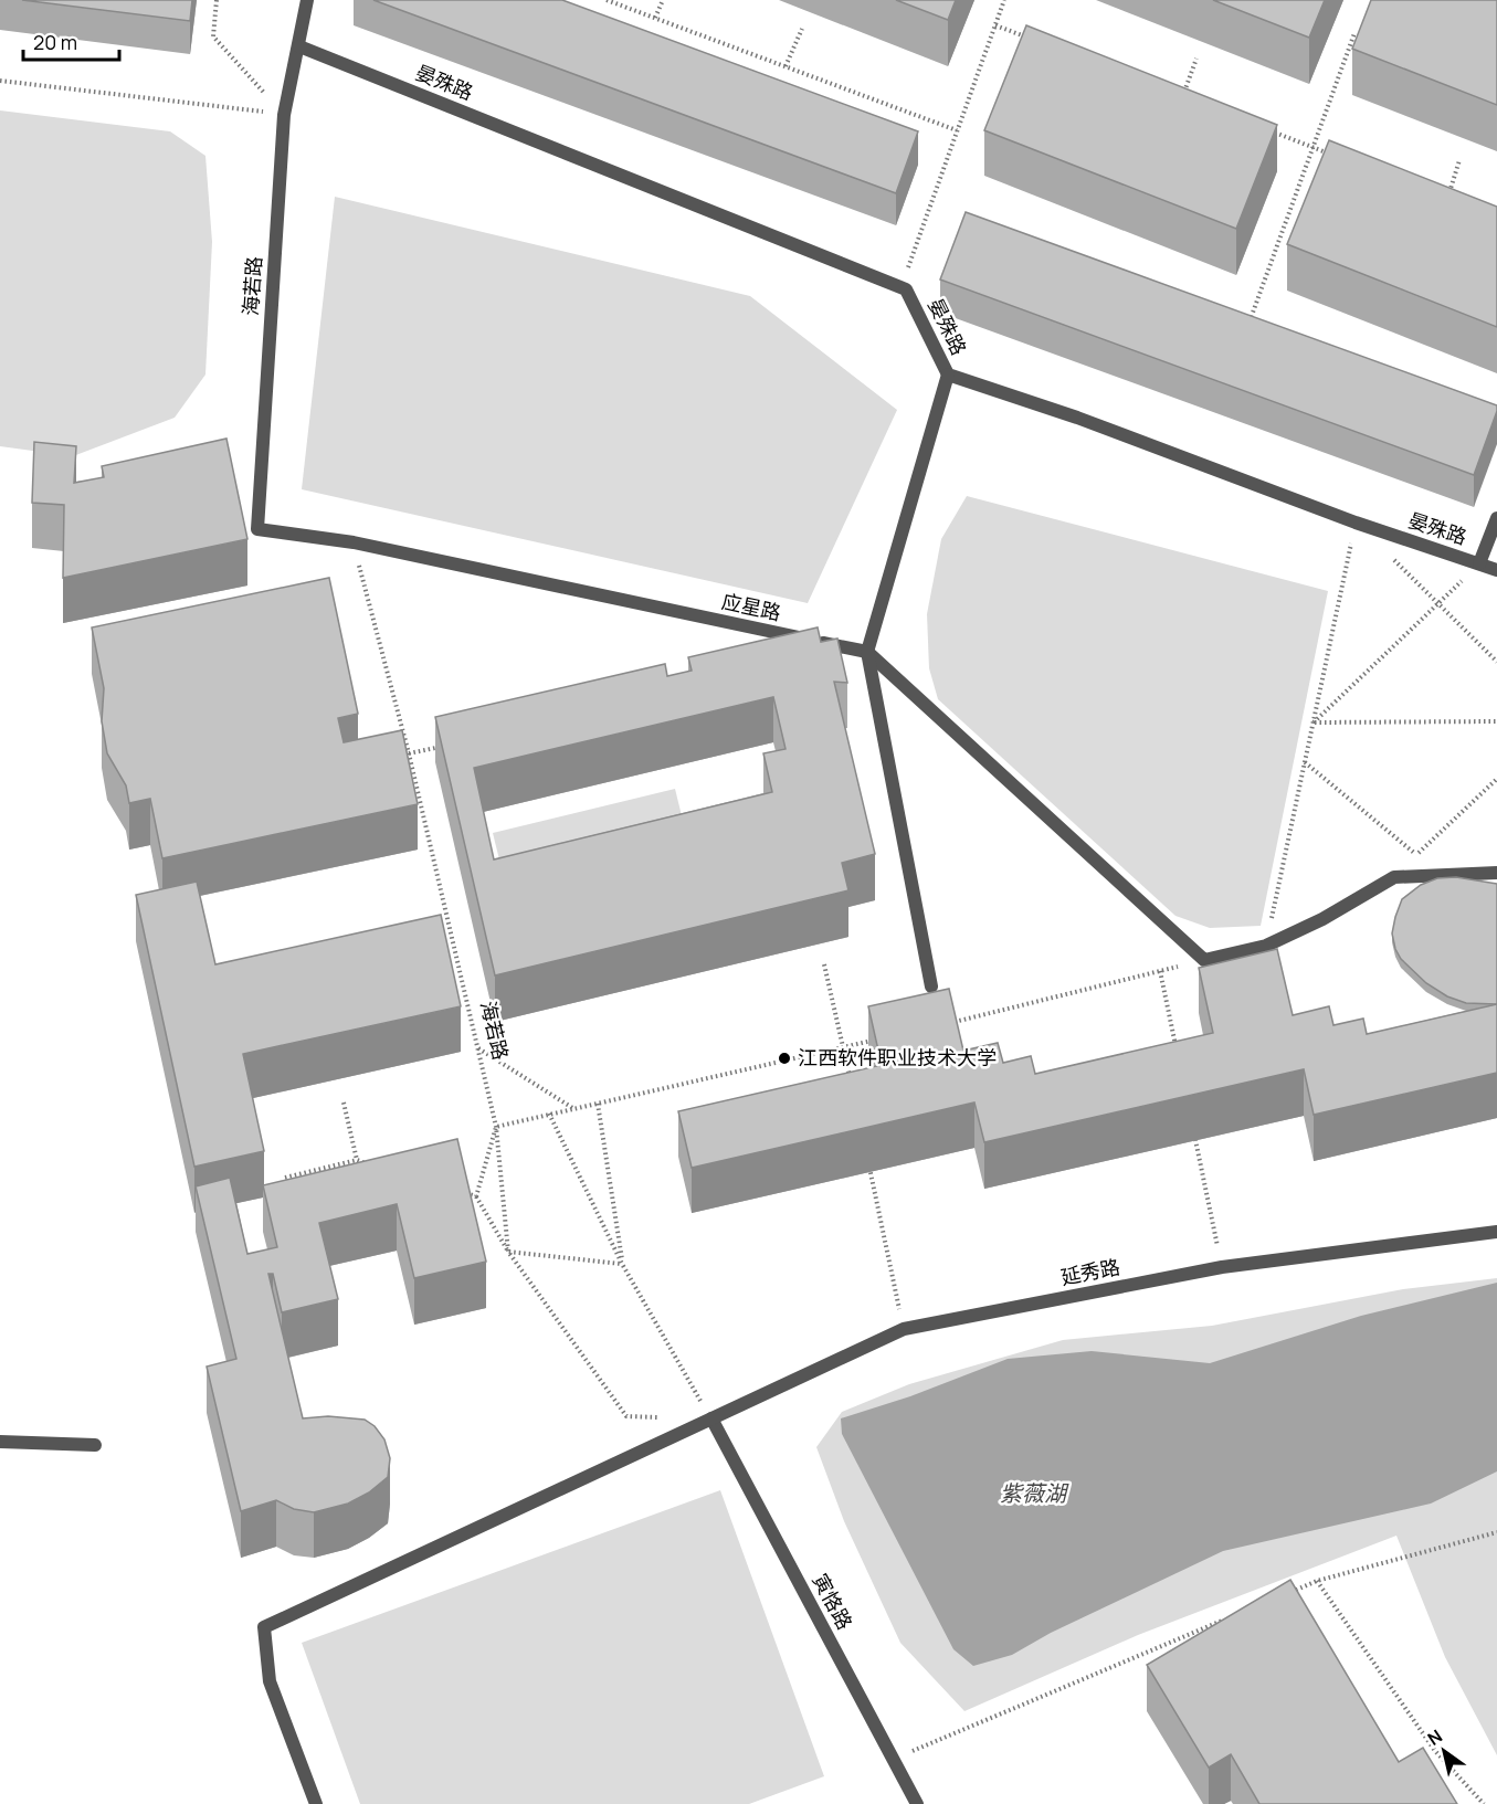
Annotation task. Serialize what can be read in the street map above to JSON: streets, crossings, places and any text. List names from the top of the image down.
{
  "streets": {
    "street": [
      "晏殊路",
      "海若路",
      "应星路",
      "延秀路",
      "寅恪路"
    ]
  },
  "crossings": [
    ["晏殊路", "海若路"],
    ["海若路", "应星路"],
    ["延秀路", "寅恪路"]
  ],
  "water": ["紫薇湖"],
  "places": ["江西软件职业技术大学"],
  "scale_bar": "20 m",
  "north": "top left"
}
